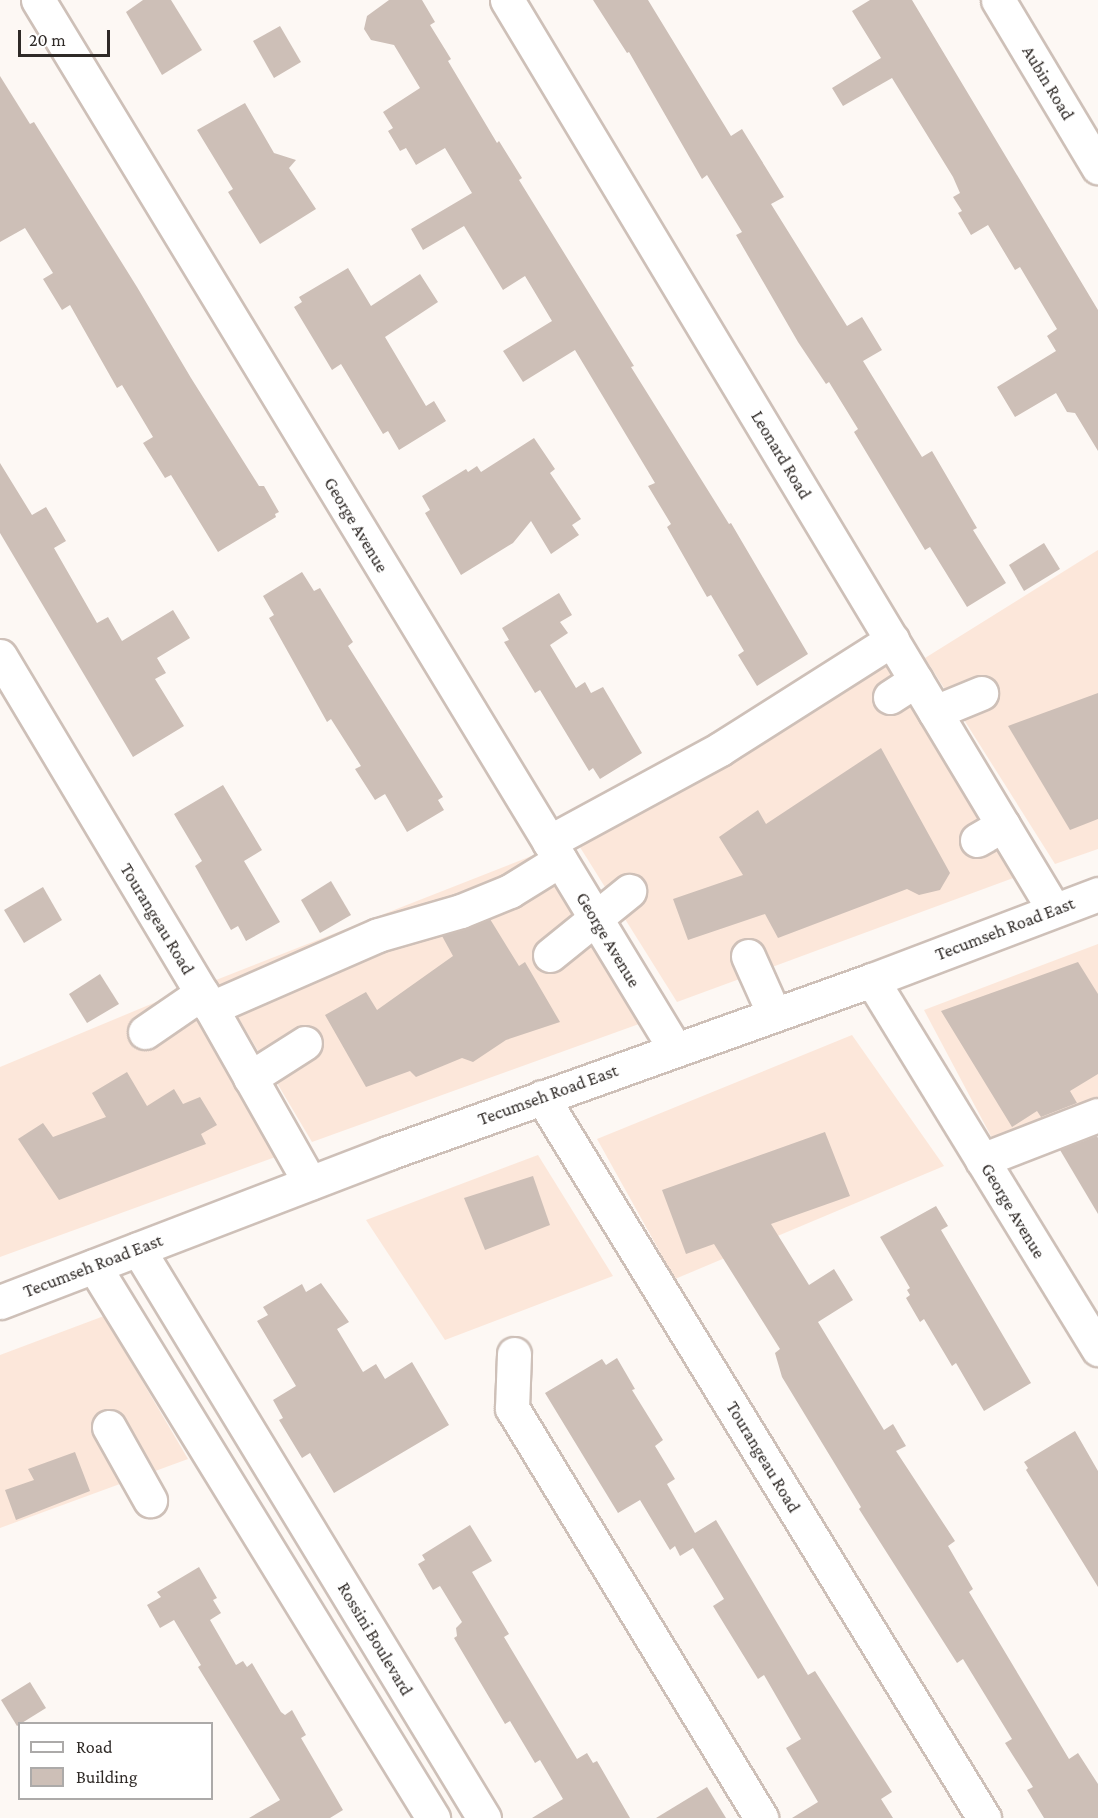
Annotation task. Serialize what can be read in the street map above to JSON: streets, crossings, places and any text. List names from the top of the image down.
{
  "streets": {
    "street": [
      "Aubin Road",
      "Leonard Road",
      "George Avenue",
      "Tourangeau Road",
      "Tecumseh Road East",
      "Rossini Boulevard"
    ]
  },
  "crossings": [
    ["Leonard Road", "Tecumseh Road East"],
    ["George Avenue", "Tecumseh Road East"],
    ["Tourangeau Road", "Tecumseh Road East"],
    ["Tecumseh Road East", "Rossini Boulevard"]
  ],
  "legend": ["Road", "Building"],
  "scale_bar": "20 m"
}
